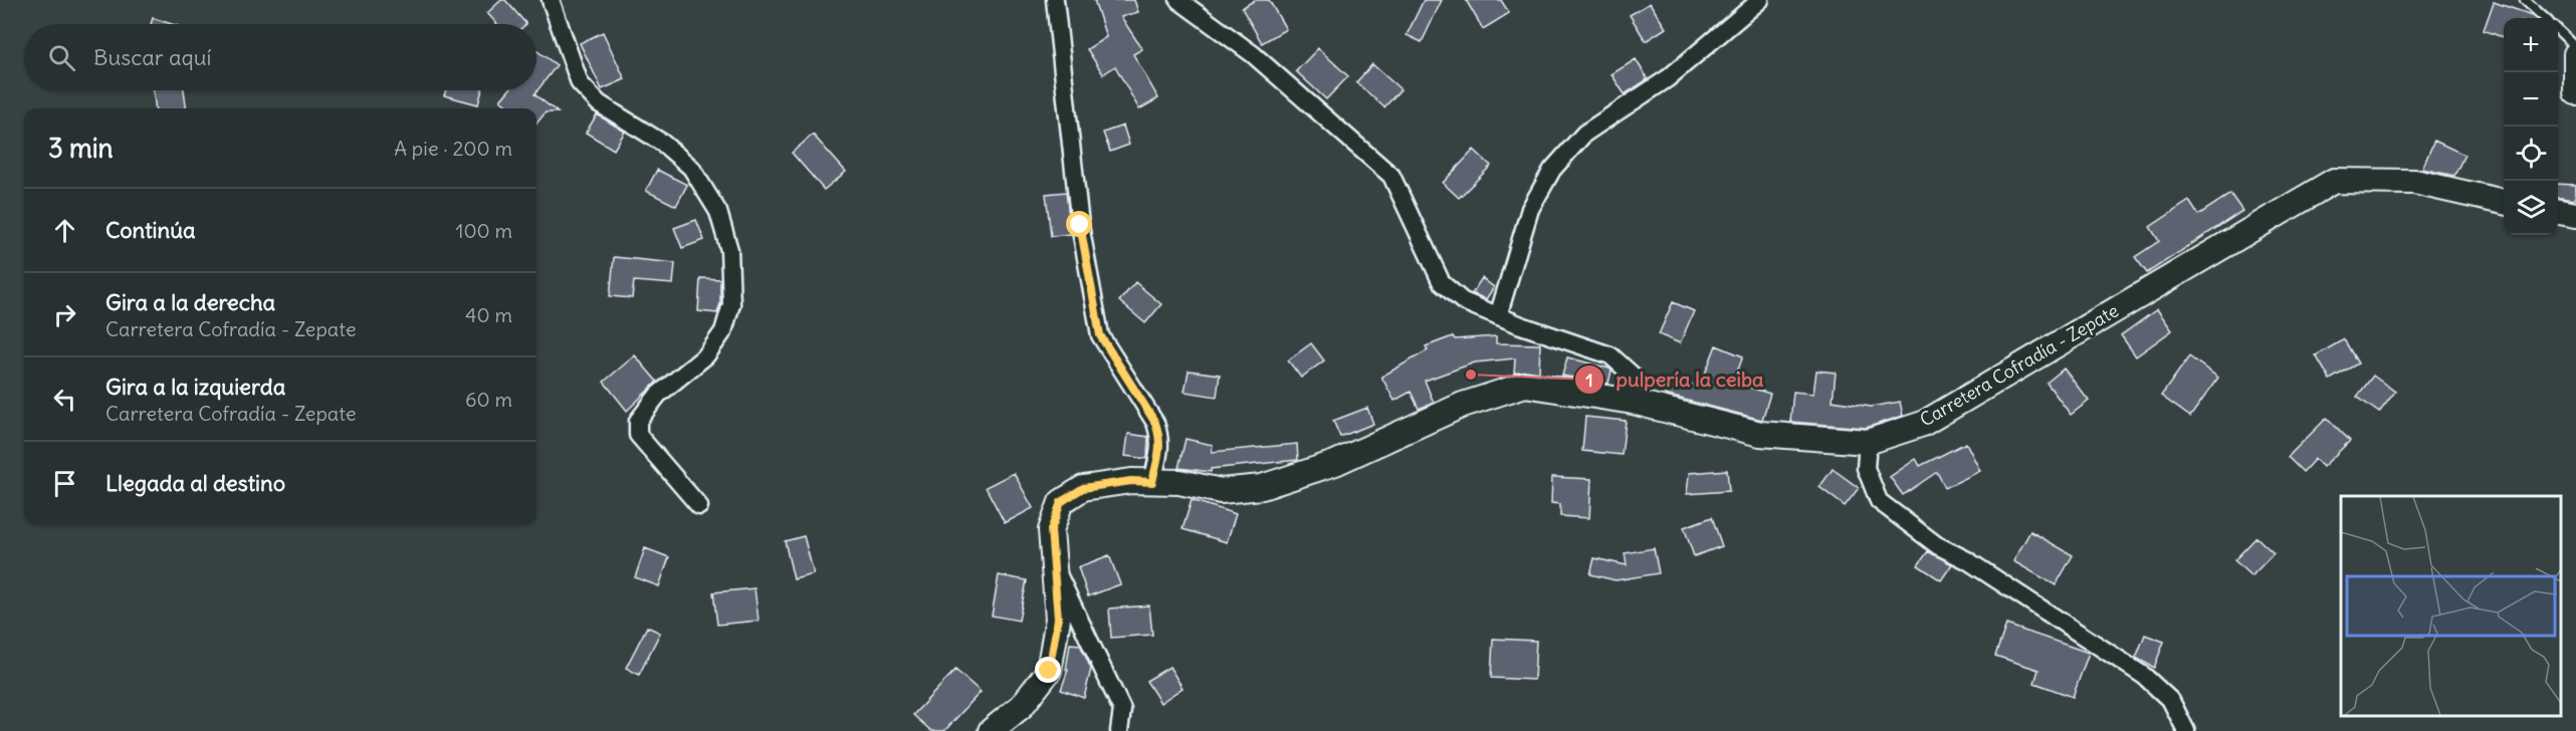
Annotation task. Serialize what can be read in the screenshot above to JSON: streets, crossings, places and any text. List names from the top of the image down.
{
  "streets": {
    "street": ["Carretera Cofradía - Zepate"]
  },
  "places": ["pulpería la ceiba"],
  "page": {
    "map_buttons": ["+", "−"],
    "search": "Buscar aquí",
    "heading": ["3 min", "A pie · 200 m"],
    "list": [
      ["Continúa", "100 m"],
      ["Gira a la derecha", "Carretera Cofradía - Zepate", "40 m"],
      ["Gira a la izquierda", "Carretera Cofradía - Zepate", "60 m"],
      "Llegada al destino"
    ]
  }
}
